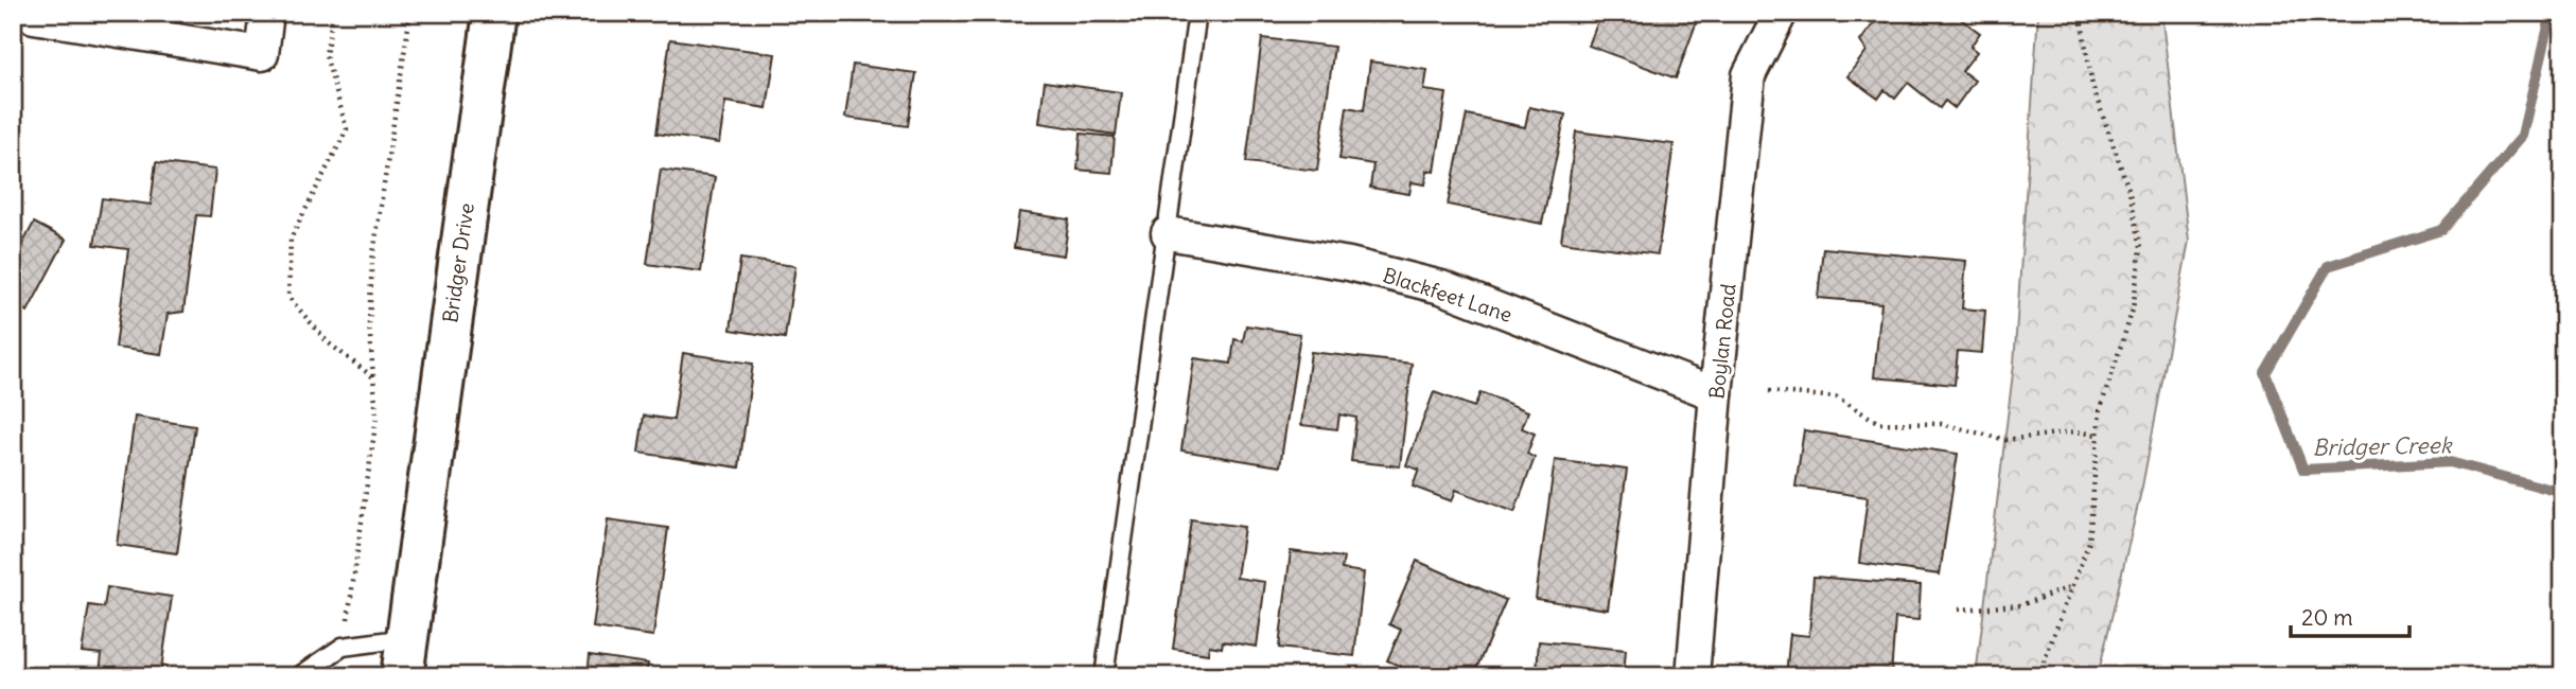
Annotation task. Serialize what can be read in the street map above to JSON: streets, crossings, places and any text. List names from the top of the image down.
{
  "streets": {
    "main road": ["Bridger Drive"],
    "street": ["Blackfeet Lane", "Boylan Road"]
  },
  "crossings": [
    ["Blackfeet Lane", "Boylan Road"]
  ],
  "water": ["Bridger Creek"],
  "scale_bar": "20 m"
}
